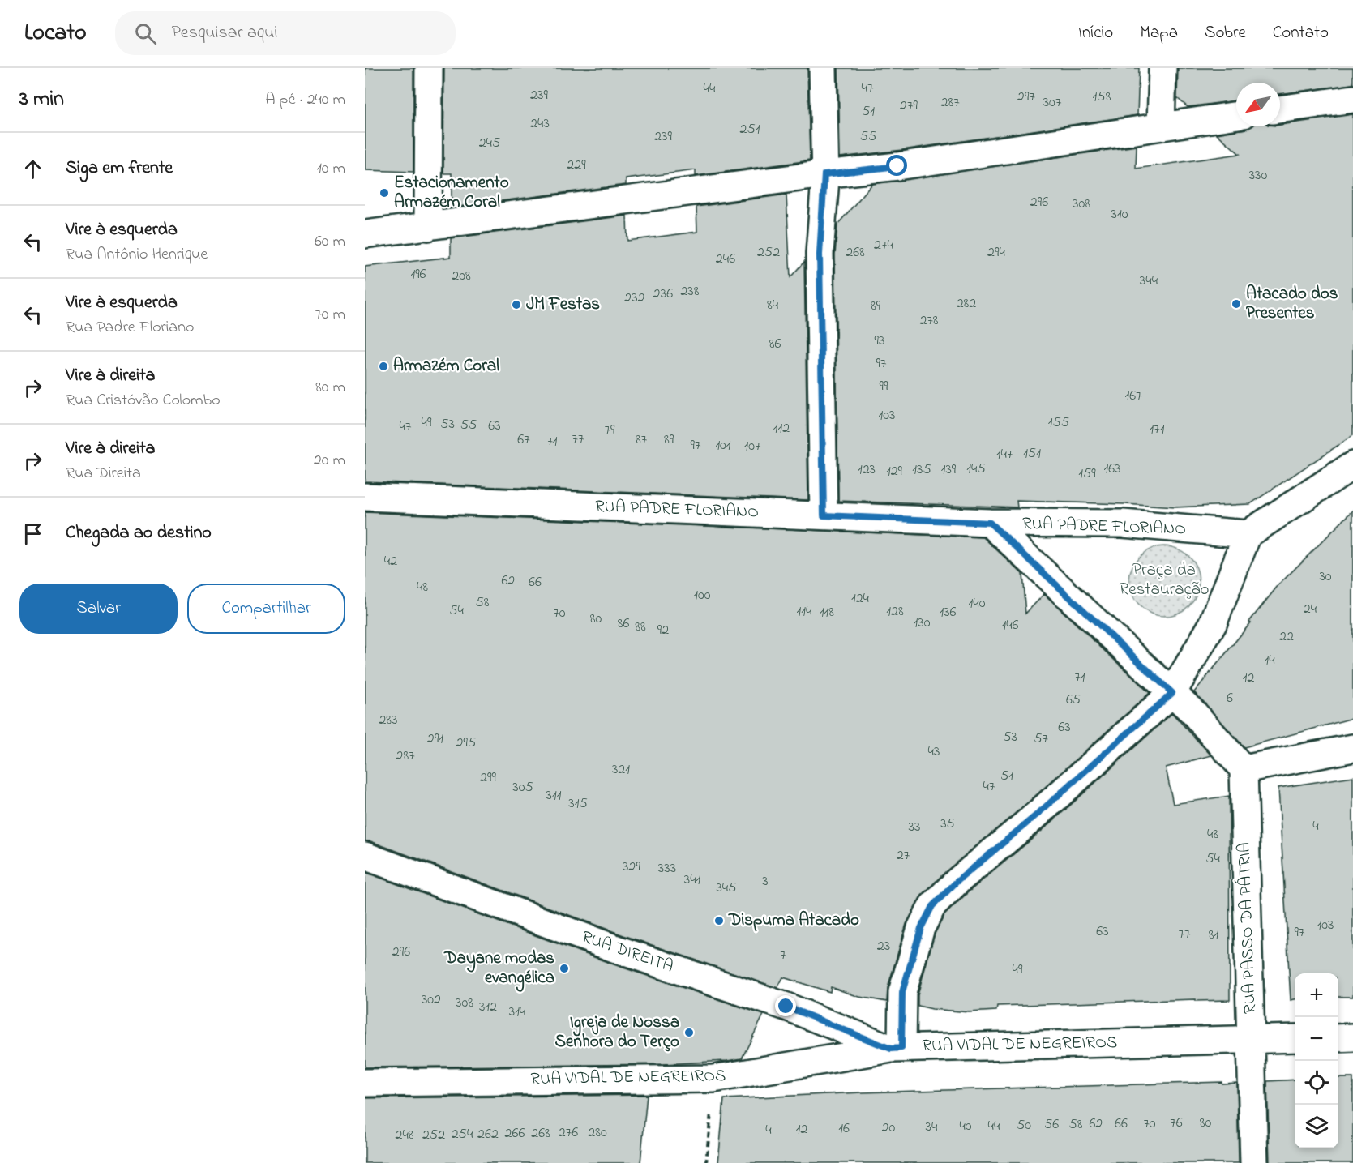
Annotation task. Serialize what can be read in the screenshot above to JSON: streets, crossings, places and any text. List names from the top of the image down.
{
  "streets": {
    "street": [
      "RUA PADRE FLORIANO",
      "RUA PASSO DA PÁTRIA",
      "RUA DIREITA",
      "RUA VIDAL DE NEGREIROS"
    ]
  },
  "crossings": [
    ["RUA PADRE FLORIANO", "RUA PASSO DA PÁTRIA"],
    ["RUA PASSO DA PÁTRIA", "RUA VIDAL DE NEGREIROS"],
    ["RUA DIREITA", "RUA VIDAL DE NEGREIROS"]
  ],
  "parks": ["Praça da Restauração"],
  "places": [
    "Estacionamento Armazém Coral",
    "Atacado dos Presentes",
    "JM Festas",
    "Armazém Coral",
    "Dispuma Atacado",
    "Dayane modas evangélica",
    "Igreja de Nossa Senhora do Terço"
  ],
  "house_numbers": [
    "47",
    "44",
    "239",
    "297",
    "158",
    "287",
    "307",
    "279",
    "51",
    "243",
    "251",
    "239",
    "55",
    "245",
    "229",
    "330",
    "296",
    "308",
    "310",
    "274",
    "252",
    "268",
    "294",
    "246",
    "196",
    "208",
    "344",
    "238",
    "236",
    "232",
    "282",
    "84",
    "89",
    "278",
    "93",
    "86",
    "97",
    "99",
    "167",
    "103",
    "49",
    "155",
    "53",
    "55",
    "63",
    "47",
    "112",
    "171",
    "79",
    "77",
    "67",
    "87",
    "89",
    "71",
    "97",
    "101",
    "107",
    "151",
    "147",
    "145",
    "163",
    "123",
    "135",
    "139",
    "129",
    "159",
    "42",
    "30",
    "62",
    "66",
    "48",
    "100",
    "124",
    "58",
    "140",
    "24",
    "54",
    "114",
    "128",
    "118",
    "136",
    "70",
    "80",
    "130",
    "86",
    "146",
    "88",
    "92",
    "22",
    "14",
    "71",
    "12",
    "6",
    "65",
    "283",
    "63",
    "53",
    "291",
    "57",
    "295",
    "43",
    "287",
    "321",
    "51",
    "299",
    "47",
    "305",
    "311",
    "315",
    "35",
    "4",
    "33",
    "48",
    "27",
    "54",
    "329",
    "333",
    "341",
    "3",
    "345",
    "103",
    "63",
    "97",
    "77",
    "81",
    "23",
    "296",
    "7",
    "49",
    "302",
    "308",
    "312",
    "314",
    "76",
    "80",
    "62",
    "66",
    "70",
    "56",
    "58",
    "50",
    "40",
    "44",
    "34",
    "20",
    "16",
    "12",
    "4",
    "276",
    "280",
    "266",
    "268",
    "254",
    "262",
    "248",
    "252"
  ],
  "north": "bottom left",
  "page": {
    "header": "Locato",
    "search": "Pesquisar aqui",
    "nav": [
      "Início",
      "Mapa",
      "Sobre",
      "Contato"
    ],
    "heading": ["3 min", "A pé · 240 m"],
    "list": [
      ["Siga em frente", "10 m"],
      ["Vire à esquerda", "Rua Antônio Henrique", "60 m"],
      ["Vire à esquerda", "Rua Padre Floriano", "70 m"],
      ["Vire à direita", "Rua Cristóvão Colombo", "80 m"],
      ["Vire à direita", "Rua Direita", "20 m"],
      "Chegada ao destino"
    ],
    "buttons": ["Salvar", "Compartilhar"],
    "map_buttons": ["+", "−"]
  }
}
